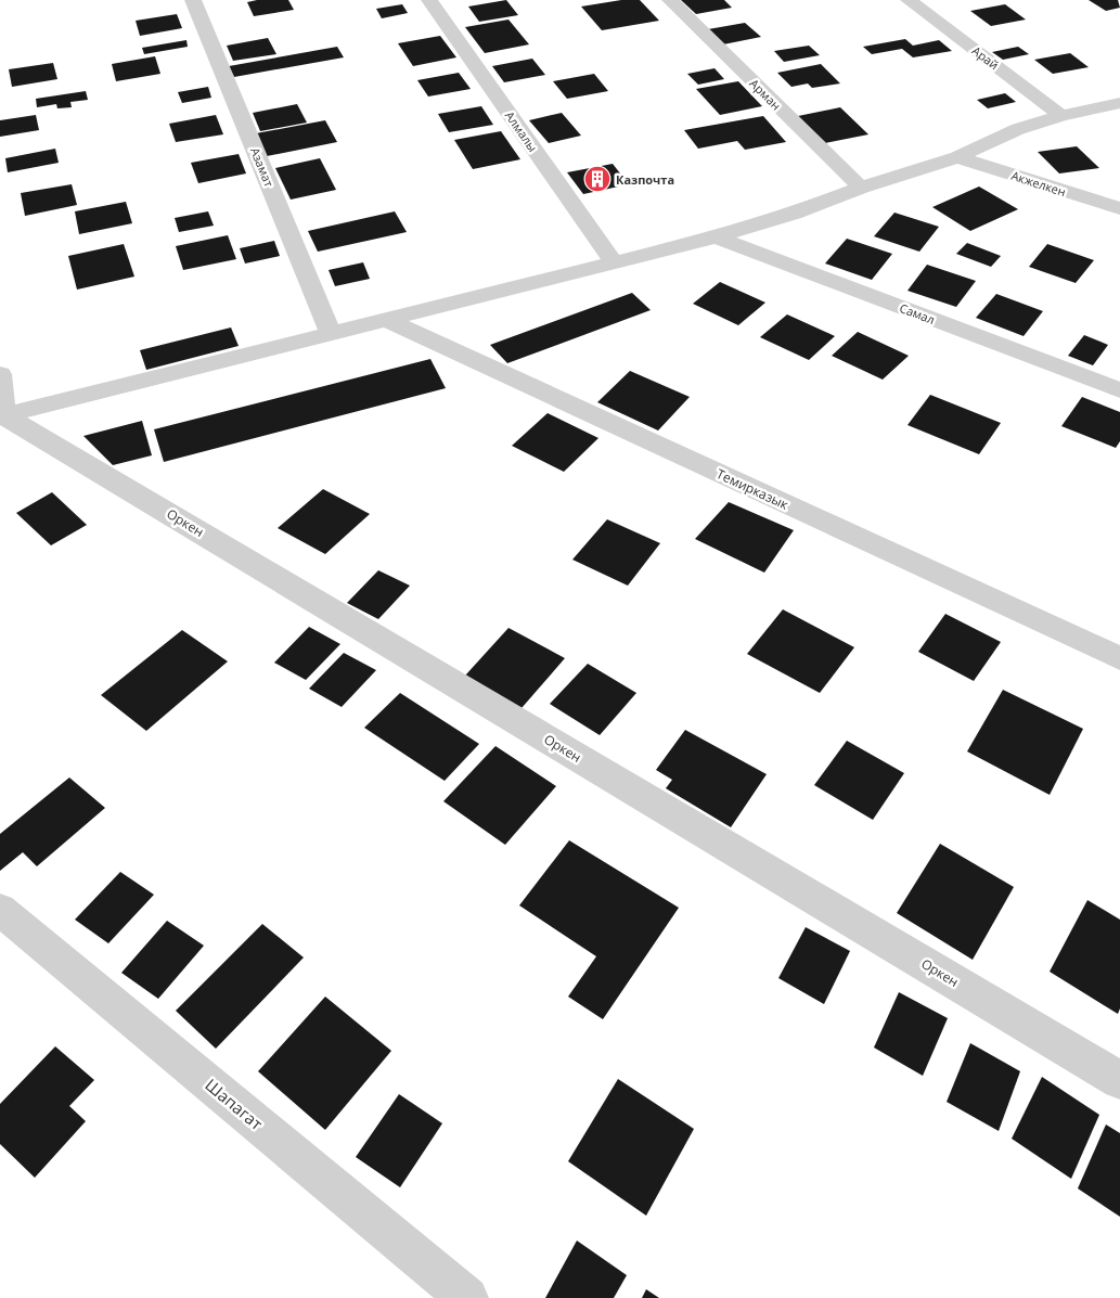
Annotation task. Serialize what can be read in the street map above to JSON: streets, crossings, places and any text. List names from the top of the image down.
{
  "streets": {
    "street": [
      "Арай",
      "Арман",
      "Алмалы",
      "Азамат",
      "Акжелкен",
      "Самал",
      "Темирказык",
      "Оркен",
      "Шапагат"
    ]
  },
  "places": {
    "building": ["Казпочта"]
  }
}
